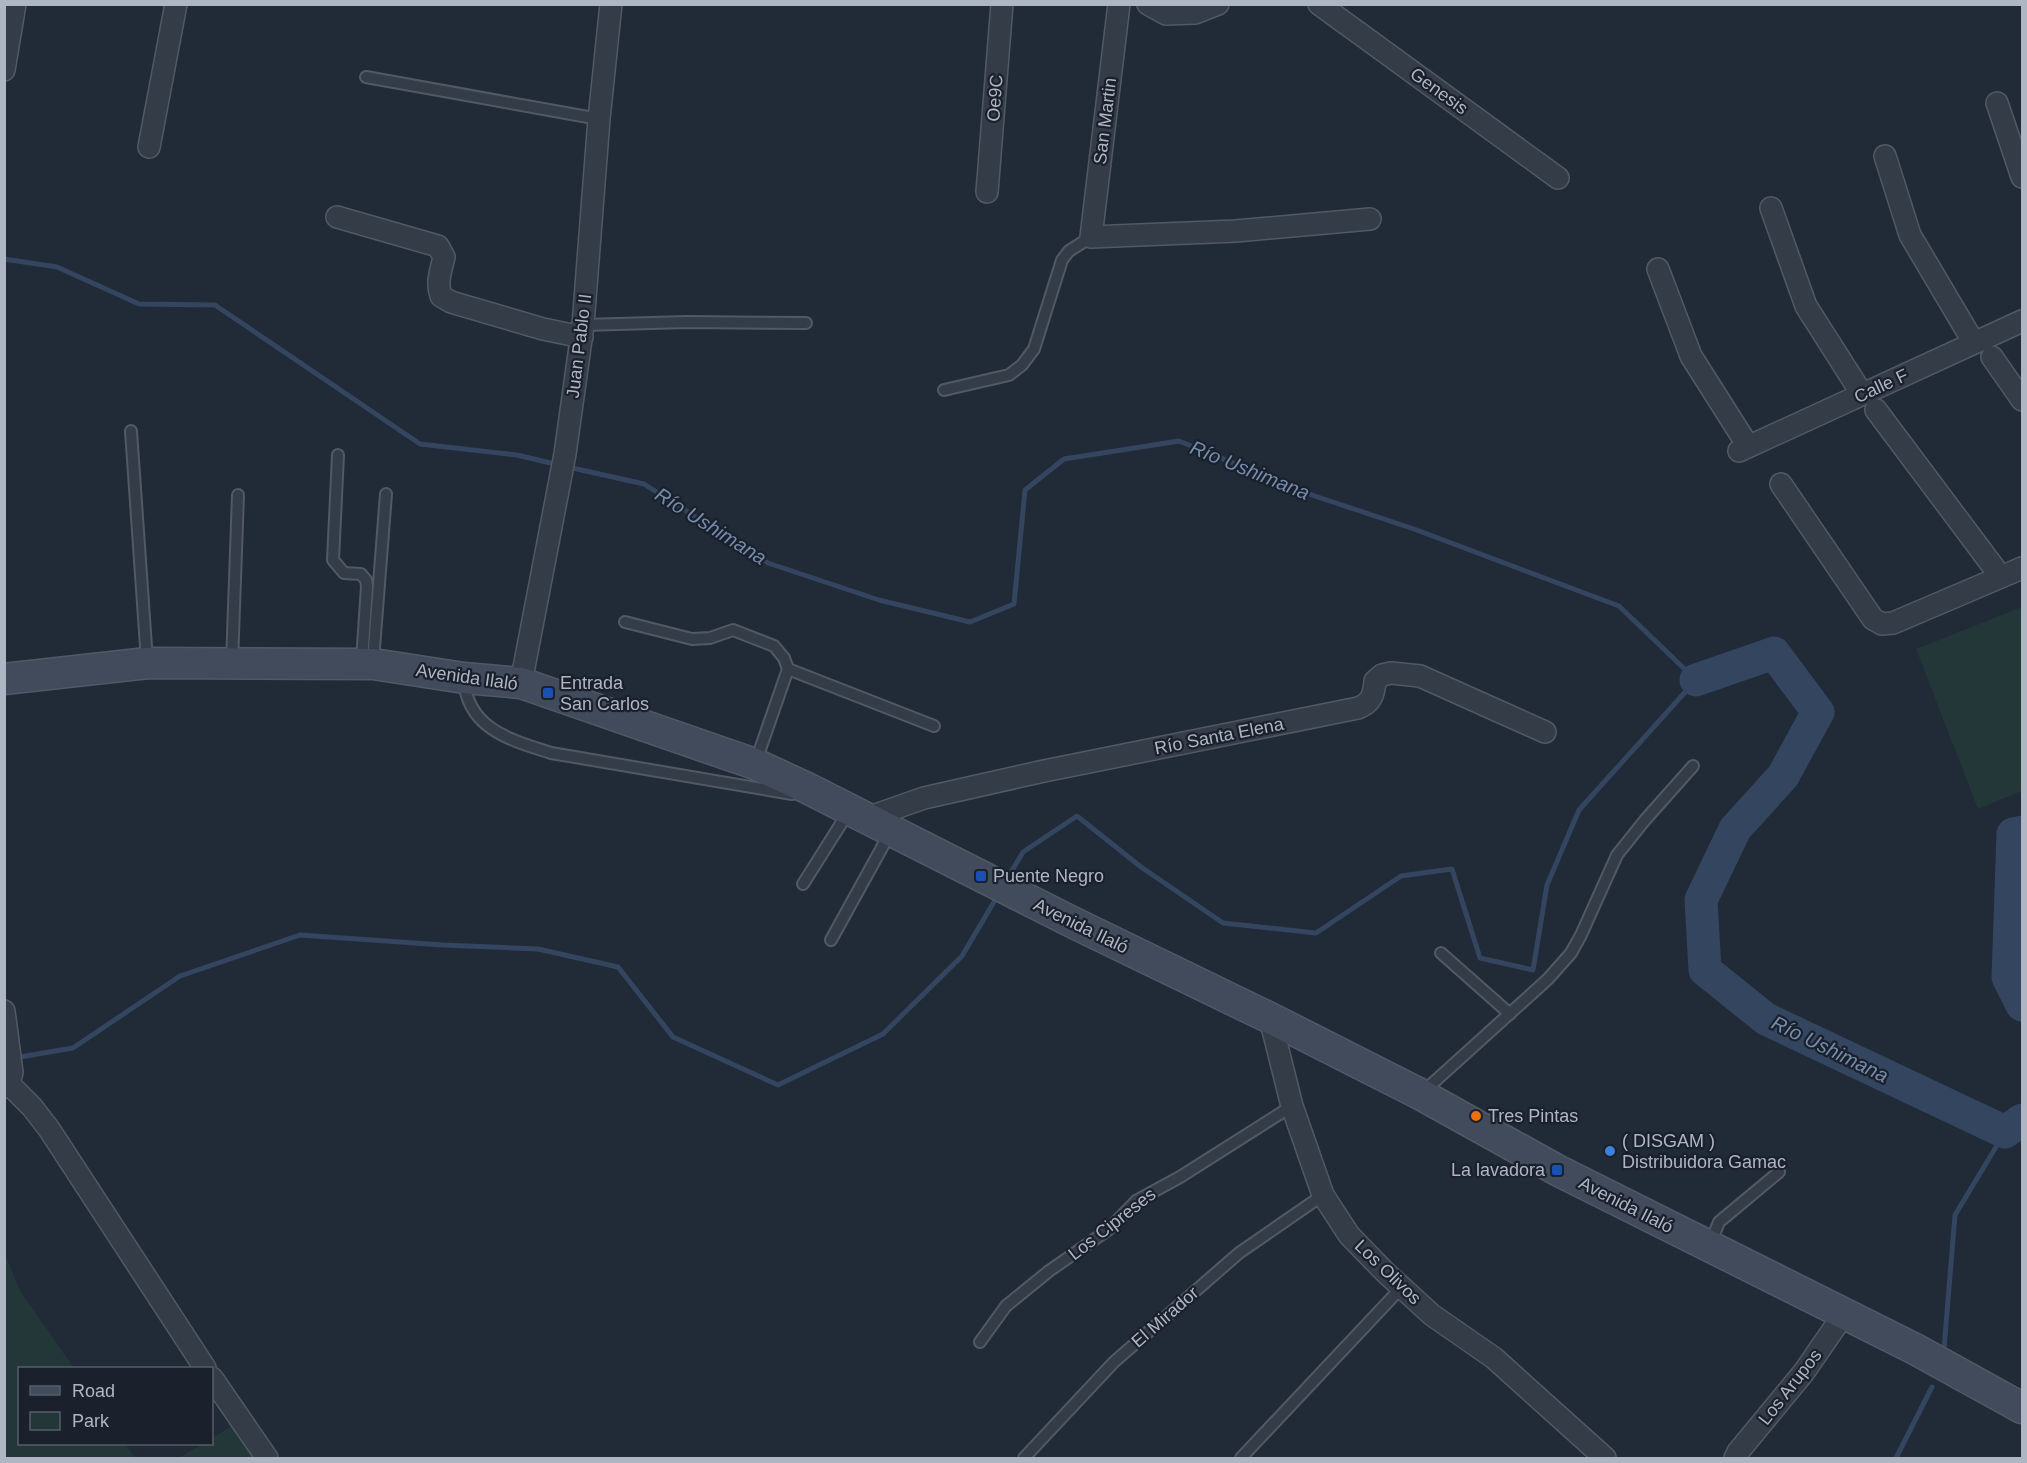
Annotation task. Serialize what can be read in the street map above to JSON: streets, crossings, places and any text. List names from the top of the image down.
{
  "streets": {
    "main road": ["Avenida Ilaló"],
    "street": [
      "Genesis",
      "Oe9C",
      "San Martin",
      "Juan Pablo II",
      "Calle F",
      "Río Santa Elena",
      "Los Olivos",
      "Los Arupos"
    ],
    "lane": ["Los Cipreses", "El Mirador"]
  },
  "crossings": [
    ["Juan Pablo II", "Avenida Ilaló"],
    ["Avenida Ilaló", "Río Santa Elena"],
    ["Avenida Ilaló", "Los Olivos"],
    ["Avenida Ilaló", "Los Arupos"],
    ["Los Cipreses", "Los Olivos"],
    ["Los Olivos", "El Mirador"]
  ],
  "water": ["Río Ushimana"],
  "places": {
    "transit": ["Entrada San Carlos", "Puente Negro", "La lavadora"],
    "other": ["Tres Pintas", "( DISGAM ) Distribuidora Gamac"]
  },
  "legend": ["Road", "Park"]
}
